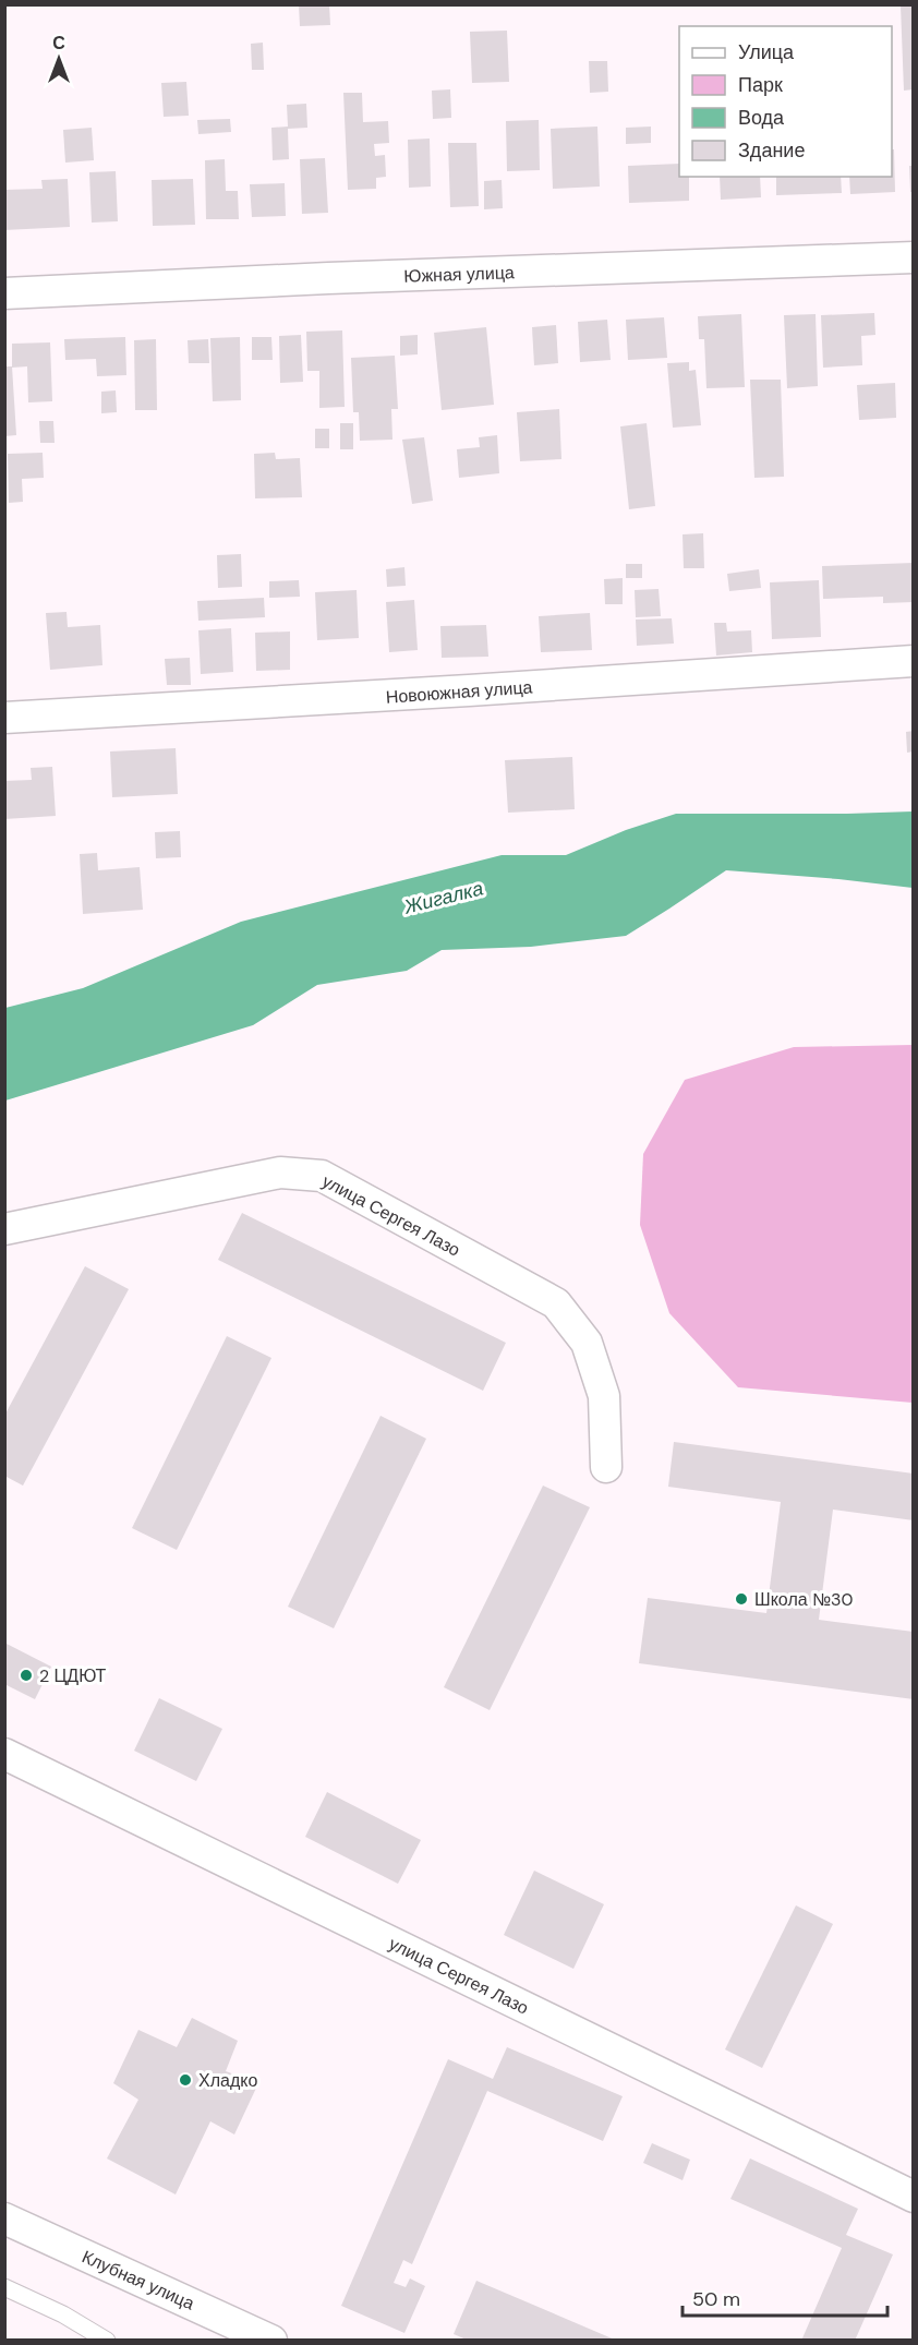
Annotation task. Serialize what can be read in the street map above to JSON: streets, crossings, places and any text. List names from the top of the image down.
{
  "streets": {
    "street": [
      "Южная улица",
      "Новоюжная улица",
      "улица Сергея Лазо",
      "Клубная улица"
    ]
  },
  "water": ["Жигалка"],
  "places": ["Школа №30", "2 ЦДЮТ", "Хладко"],
  "legend": [
    "Улица",
    "Парк",
    "Вода",
    "Здание"
  ],
  "scale_bar": "50 m",
  "north": "top"
}
